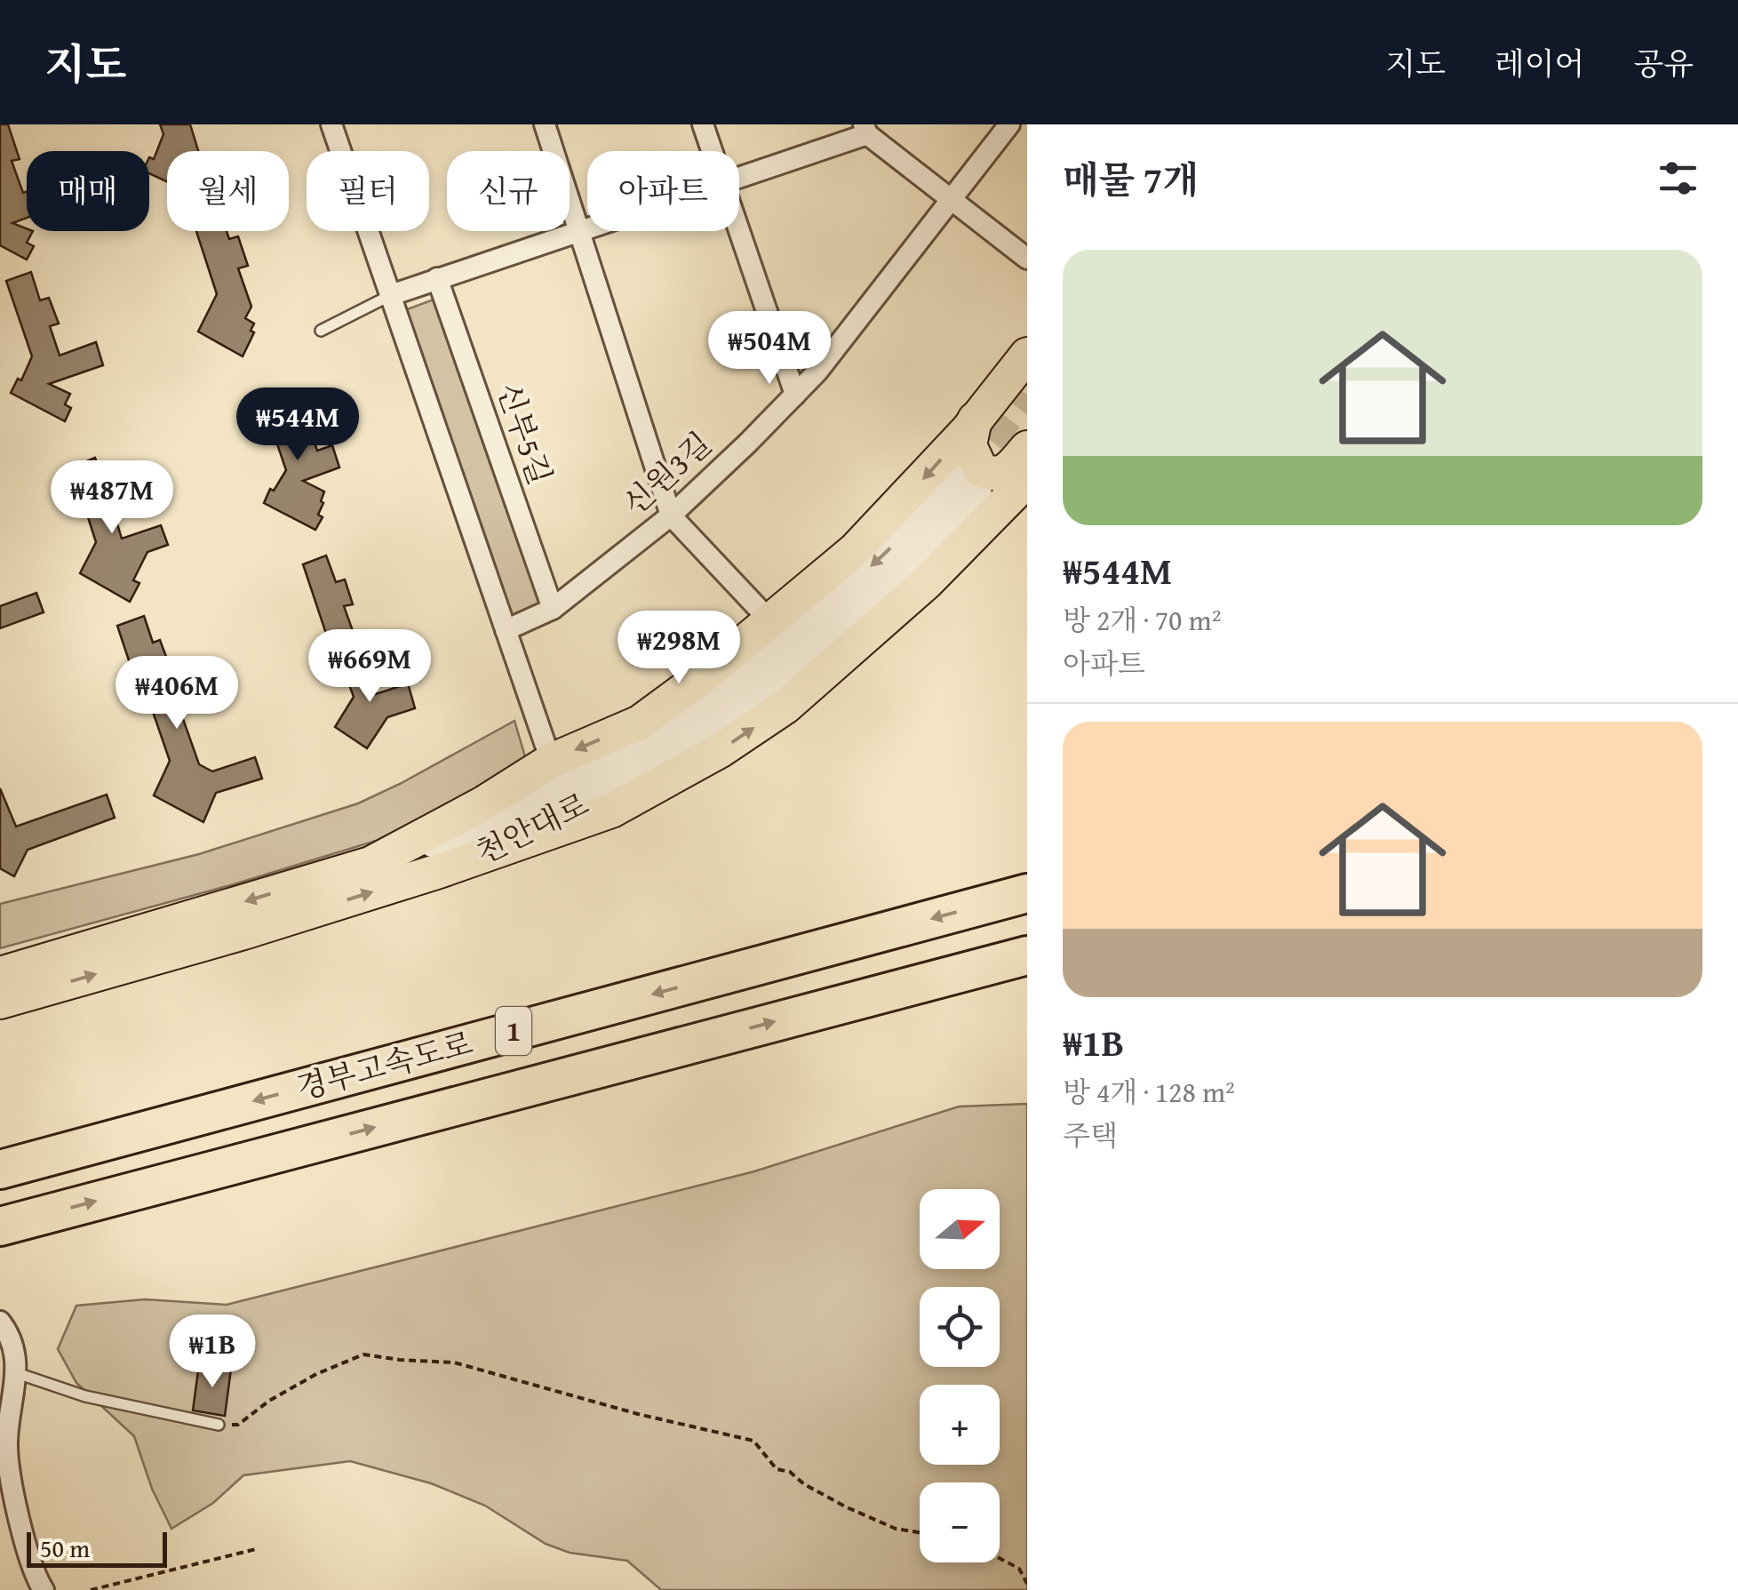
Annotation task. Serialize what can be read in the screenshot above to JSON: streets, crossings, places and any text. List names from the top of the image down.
{
  "streets": {
    "highway": ["1", "경부고속도로"],
    "main road": ["천안대로"],
    "street": ["신부5길", "신원3길"]
  },
  "crossings": [
    ["신부5길", "신원3길"]
  ],
  "scale_bar": "50 m",
  "north": "right",
  "page": {
    "header": "지도",
    "nav": ["지도", "레이어", "공유"],
    "heading": "매물 7개",
    "chip": [
      "매매",
      "월세",
      "필터",
      "신규",
      "아파트"
    ],
    "list": [
      {
        "name": "₩544M",
        "note": "방 2개 · 70 m² · 아파트"
      },
      {
        "name": "₩1B",
        "note": "방 4개 · 128 m² · 주택"
      }
    ],
    "price": [
      "₩504M",
      "₩544M",
      "₩487M",
      "₩298M",
      "₩669M",
      "₩406M",
      "₩1B"
    ],
    "map_buttons": ["+", "−"],
    "scale": "50 m"
  }
}
